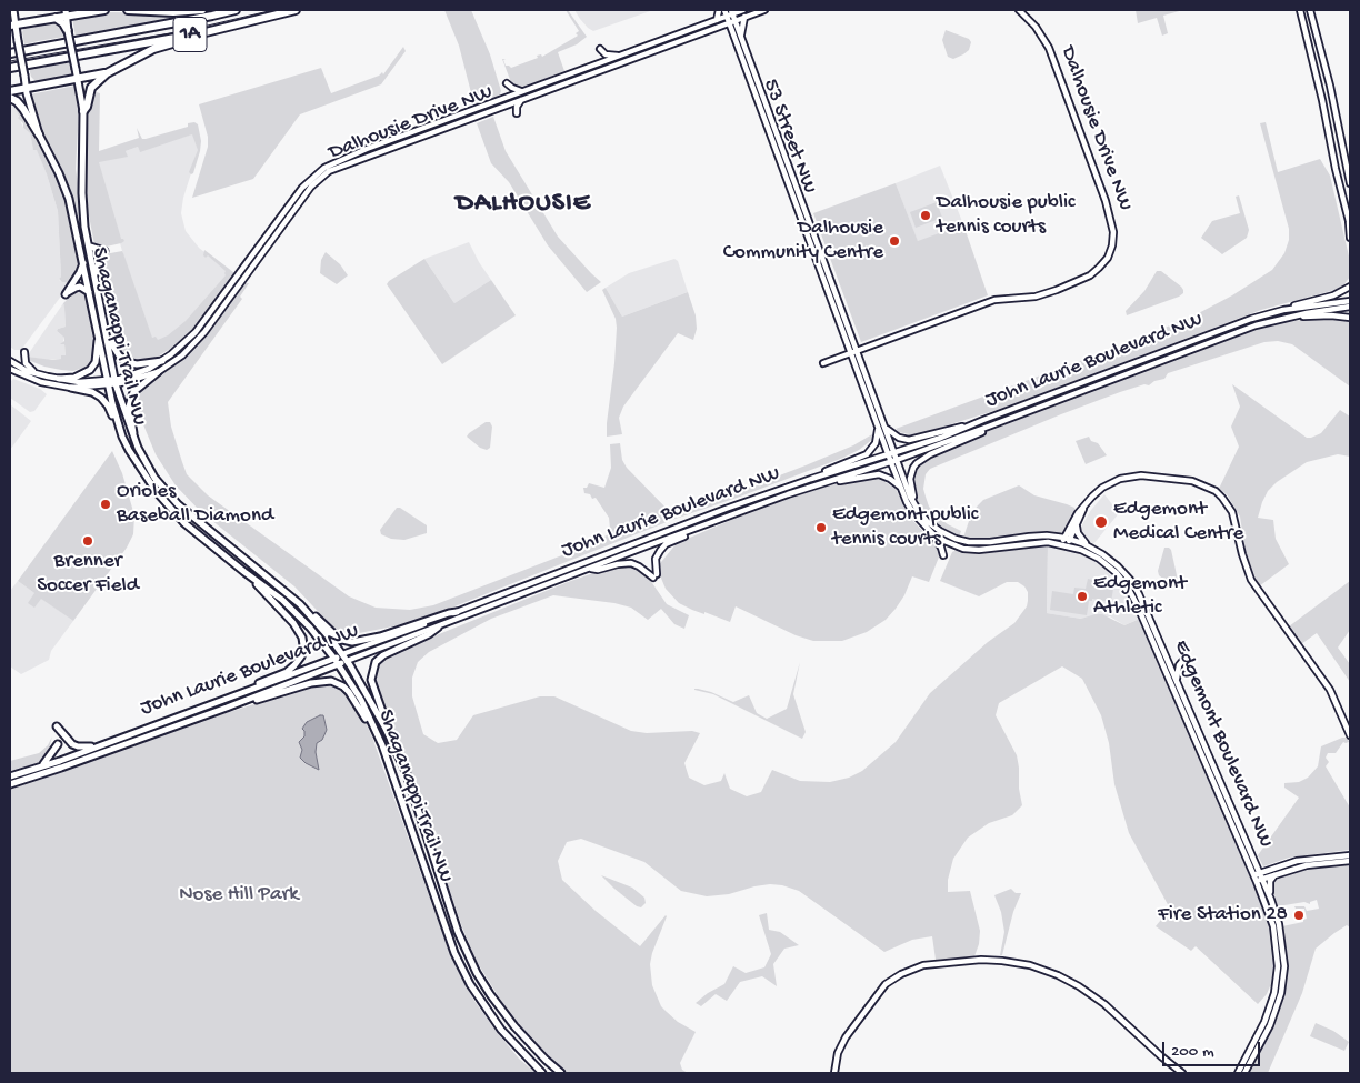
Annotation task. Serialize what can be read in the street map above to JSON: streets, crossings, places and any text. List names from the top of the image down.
{
  "streets": {
    "highway": ["1A"],
    "main road": [
      "Dalhousie Drive NW",
      "53 Street NW",
      "Shaganappi Trail NW",
      "John Laurie Boulevard NW",
      "Edgemont Boulevard NW"
    ]
  },
  "crossings": [
    ["Dalhousie Drive NW", "53 Street NW"],
    ["Dalhousie Drive NW", "Shaganappi Trail NW"],
    ["53 Street NW", "John Laurie Boulevard NW"],
    ["53 Street NW", "Edgemont Boulevard NW"],
    ["Shaganappi Trail NW", "John Laurie Boulevard NW"],
    ["John Laurie Boulevard NW", "Edgemont Boulevard NW"]
  ],
  "districts": ["DALHOUSIE"],
  "parks": ["Nose Hill Park"],
  "places": [
    "Dalhousie public tennis courts",
    "Dalhousie Community Centre",
    "Orioles Baseball Diamond",
    "Edgemont Medical Centre",
    "Edgemont public tennis courts",
    "Brenner Soccer Field",
    "Edgemont Athletic",
    "Fire Station 28"
  ],
  "scale_bar": "200 m"
}
